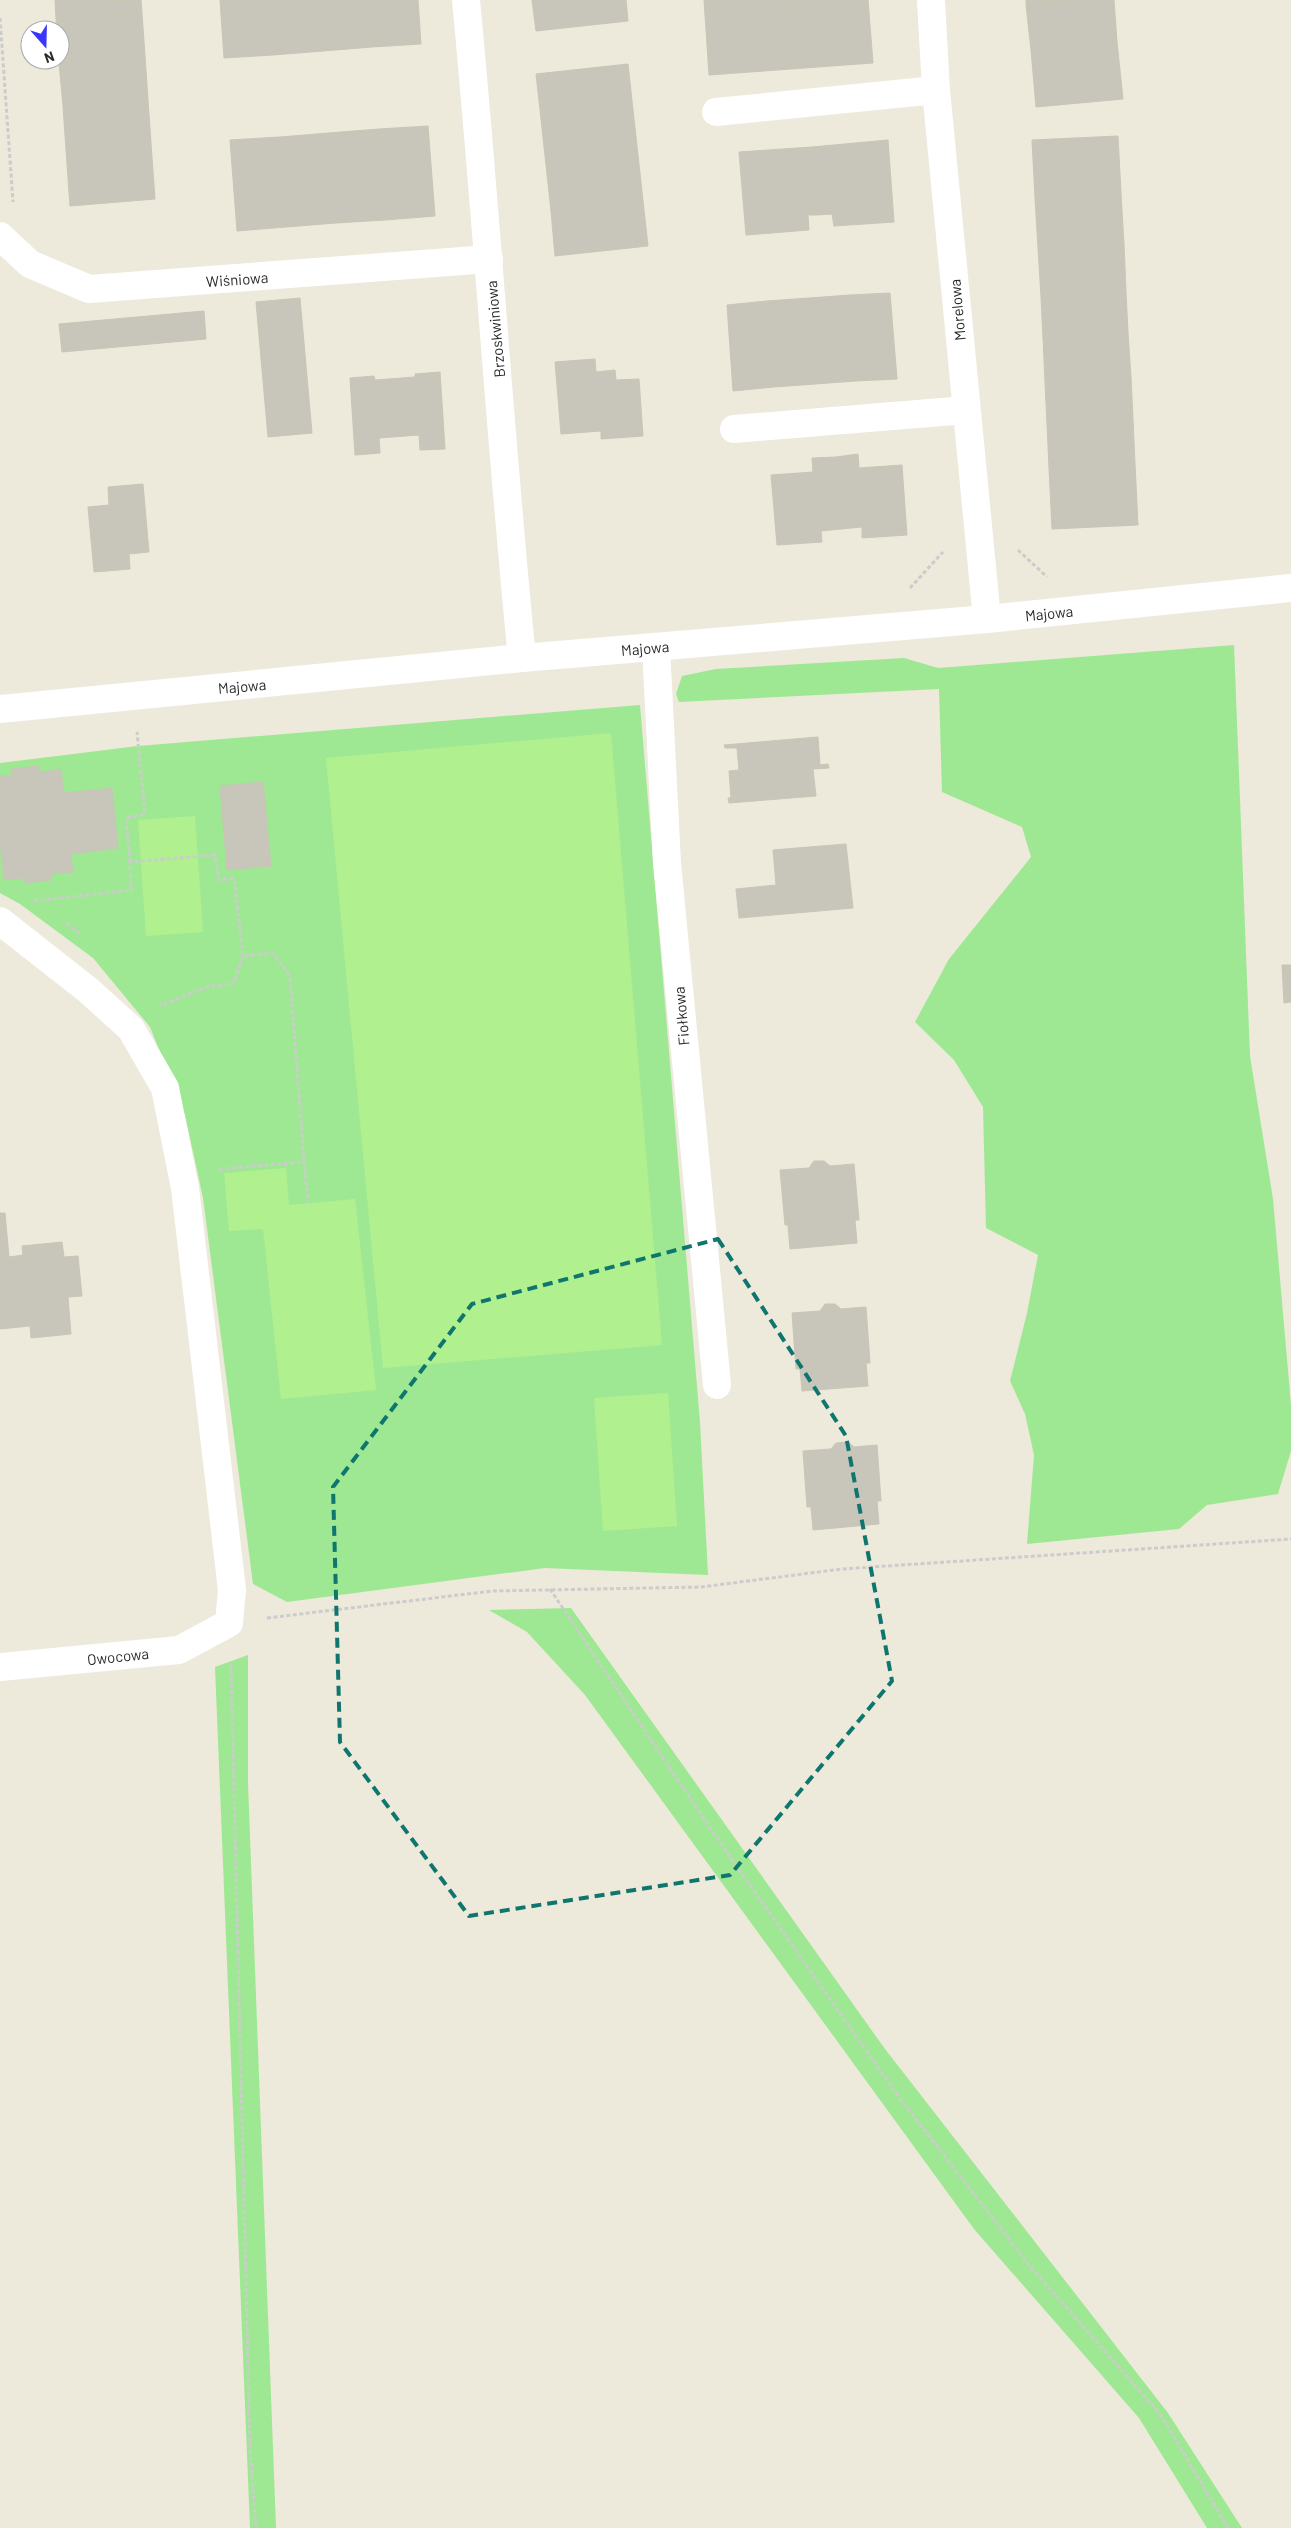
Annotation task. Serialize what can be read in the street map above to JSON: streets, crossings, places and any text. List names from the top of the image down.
{
  "streets": {
    "street": [
      "Wiśniowa",
      "Morelowa",
      "Brzoskwiniowa",
      "Majowa",
      "Fiołkowa",
      "Owocowa"
    ]
  },
  "crossings": [
    ["Wiśniowa", "Brzoskwiniowa"],
    ["Morelowa", "Majowa"],
    ["Brzoskwiniowa", "Majowa"],
    ["Majowa", "Fiołkowa"]
  ],
  "north": "bottom"
}
